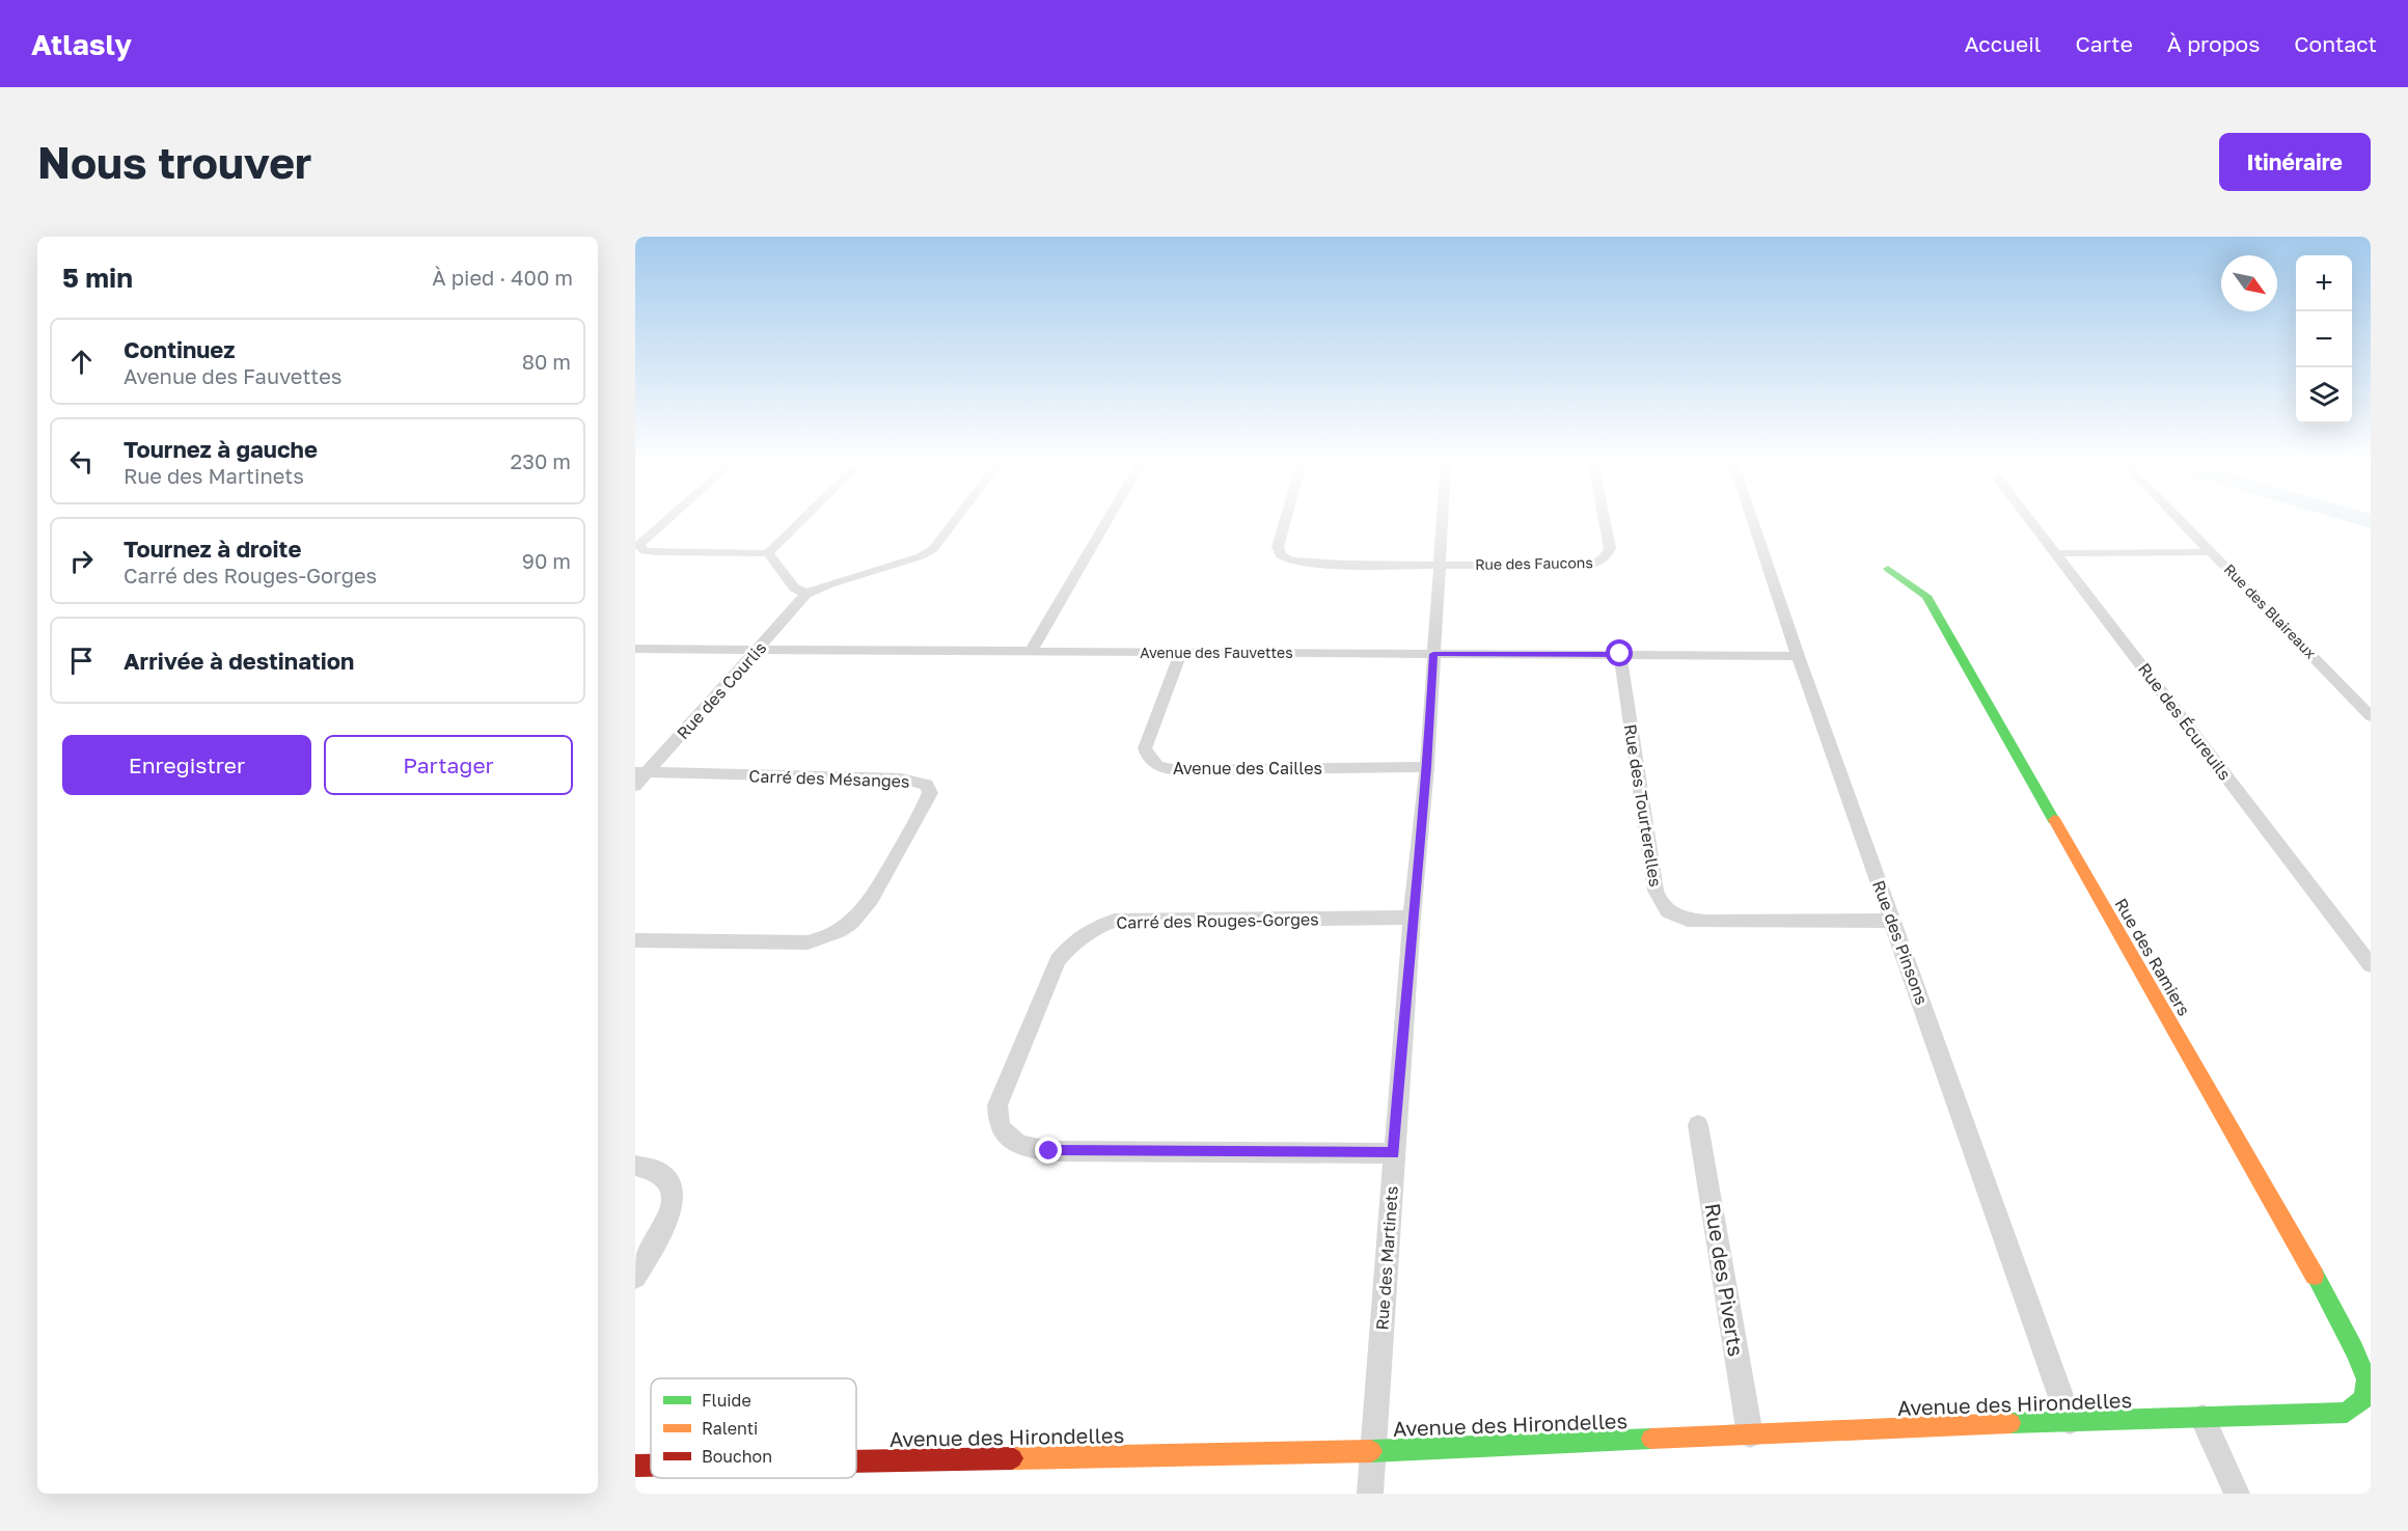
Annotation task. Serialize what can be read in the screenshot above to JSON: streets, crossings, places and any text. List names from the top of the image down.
{
  "streets": {
    "street": [
      "Rue des Faucons",
      "Rue des Blaireaux",
      "Avenue des Fauvettes",
      "Rue des Courlis",
      "Rue des Écureuils",
      "Avenue des Cailles",
      "Carré des Mésanges",
      "Rue des Tourterelles",
      "Carré des Rouges-Gorges",
      "Rue des Pinsons",
      "Rue des Ramiers",
      "Rue des Martinets",
      "Rue des Piverts",
      "Avenue des Hirondelles"
    ]
  },
  "crossings": [
    ["Rue des Faucons", "Rue des Martinets"],
    ["Avenue des Fauvettes", "Rue des Courlis"],
    ["Avenue des Fauvettes", "Avenue des Cailles"],
    ["Avenue des Fauvettes", "Rue des Tourterelles"],
    ["Avenue des Fauvettes", "Rue des Pinsons"],
    ["Avenue des Fauvettes", "Rue des Martinets"],
    ["Rue des Courlis", "Carré des Mésanges"],
    ["Avenue des Cailles", "Rue des Martinets"],
    ["Rue des Tourterelles", "Rue des Pinsons"],
    ["Carré des Rouges-Gorges", "Rue des Martinets"],
    ["Rue des Pinsons", "Avenue des Hirondelles"],
    ["Rue des Ramiers", "Avenue des Hirondelles"],
    ["Rue des Martinets", "Avenue des Hirondelles"],
    ["Rue des Piverts", "Avenue des Hirondelles"]
  ],
  "legend": ["Fluide", "Ralenti", "Bouchon"],
  "north": "bottom right",
  "page": {
    "header": "Atlasly",
    "nav": [
      "Accueil",
      "Carte",
      "À propos",
      "Contact"
    ],
    "buttons": [
      "Itinéraire",
      ["Enregistrer", "Partager"]
    ],
    "title": "Nous trouver",
    "heading": ["5 min", "À pied · 400 m"],
    "map_buttons": ["+", "−"],
    "list": [
      ["Continuez", "Avenue des Fauvettes", "80 m"],
      ["Tournez à gauche", "Rue des Martinets", "230 m"],
      ["Tournez à droite", "Carré des Rouges-Gorges", "90 m"],
      "Arrivée à destination"
    ]
  }
}
